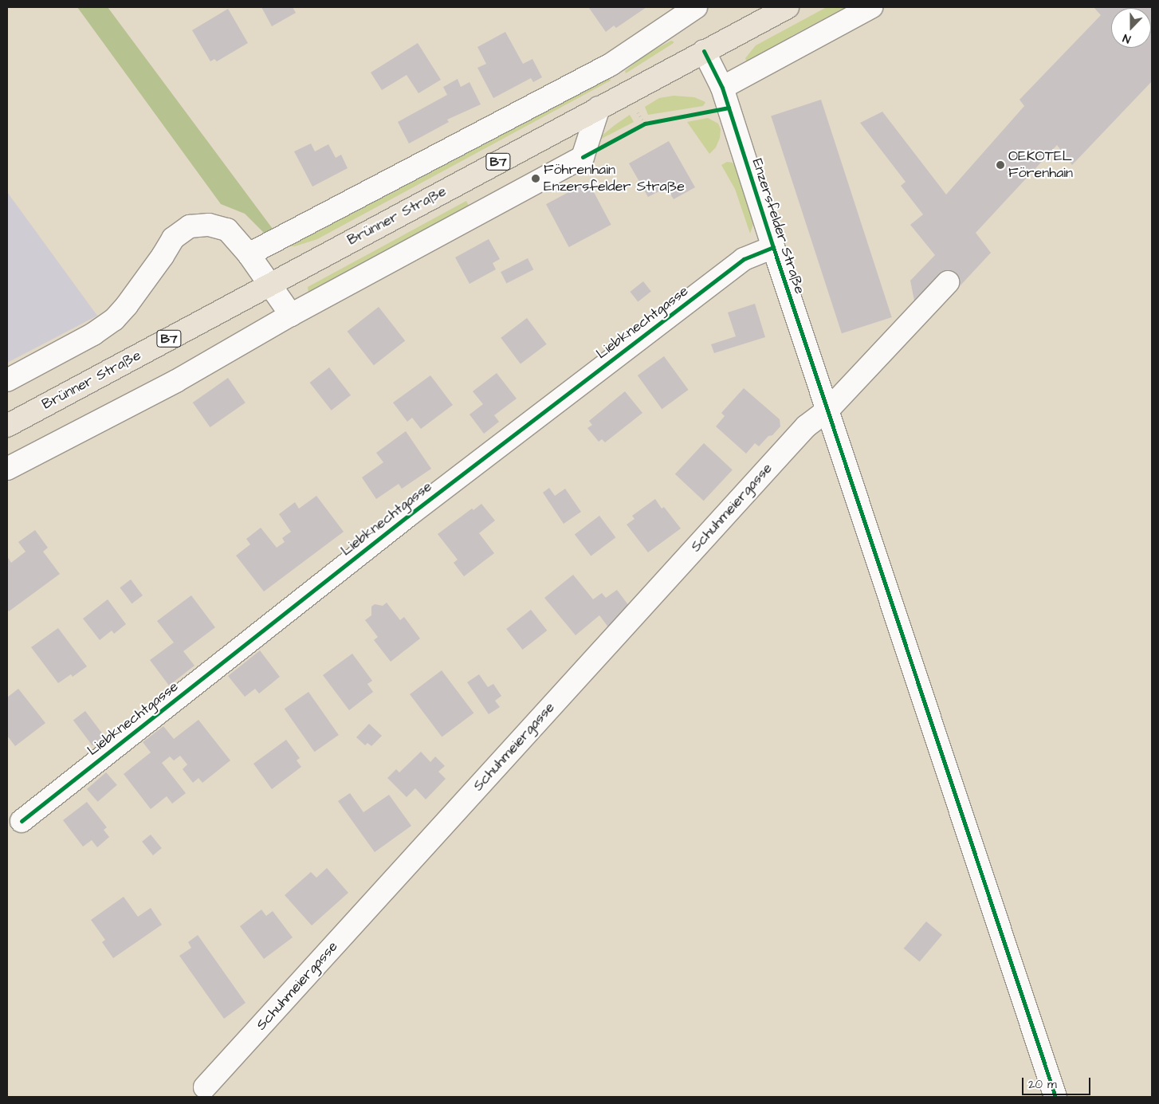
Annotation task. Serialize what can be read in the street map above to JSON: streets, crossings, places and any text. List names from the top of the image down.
{
  "streets": {
    "main road": ["B7", "Brünner Straße"],
    "street": ["Enzersfelder Straße", "Liebknechtgasse", "Schuhmeiergasse"]
  },
  "crossings": [
    ["Brünner Straße", "Enzersfelder Straße"],
    ["Enzersfelder Straße", "Liebknechtgasse"],
    ["Enzersfelder Straße", "Schuhmeiergasse"]
  ],
  "places": ["OEKOTEL Förenhain", "Föhrenhain Enzersfelder Straße"],
  "scale_bar": "20 m",
  "north": "bottom"
}
